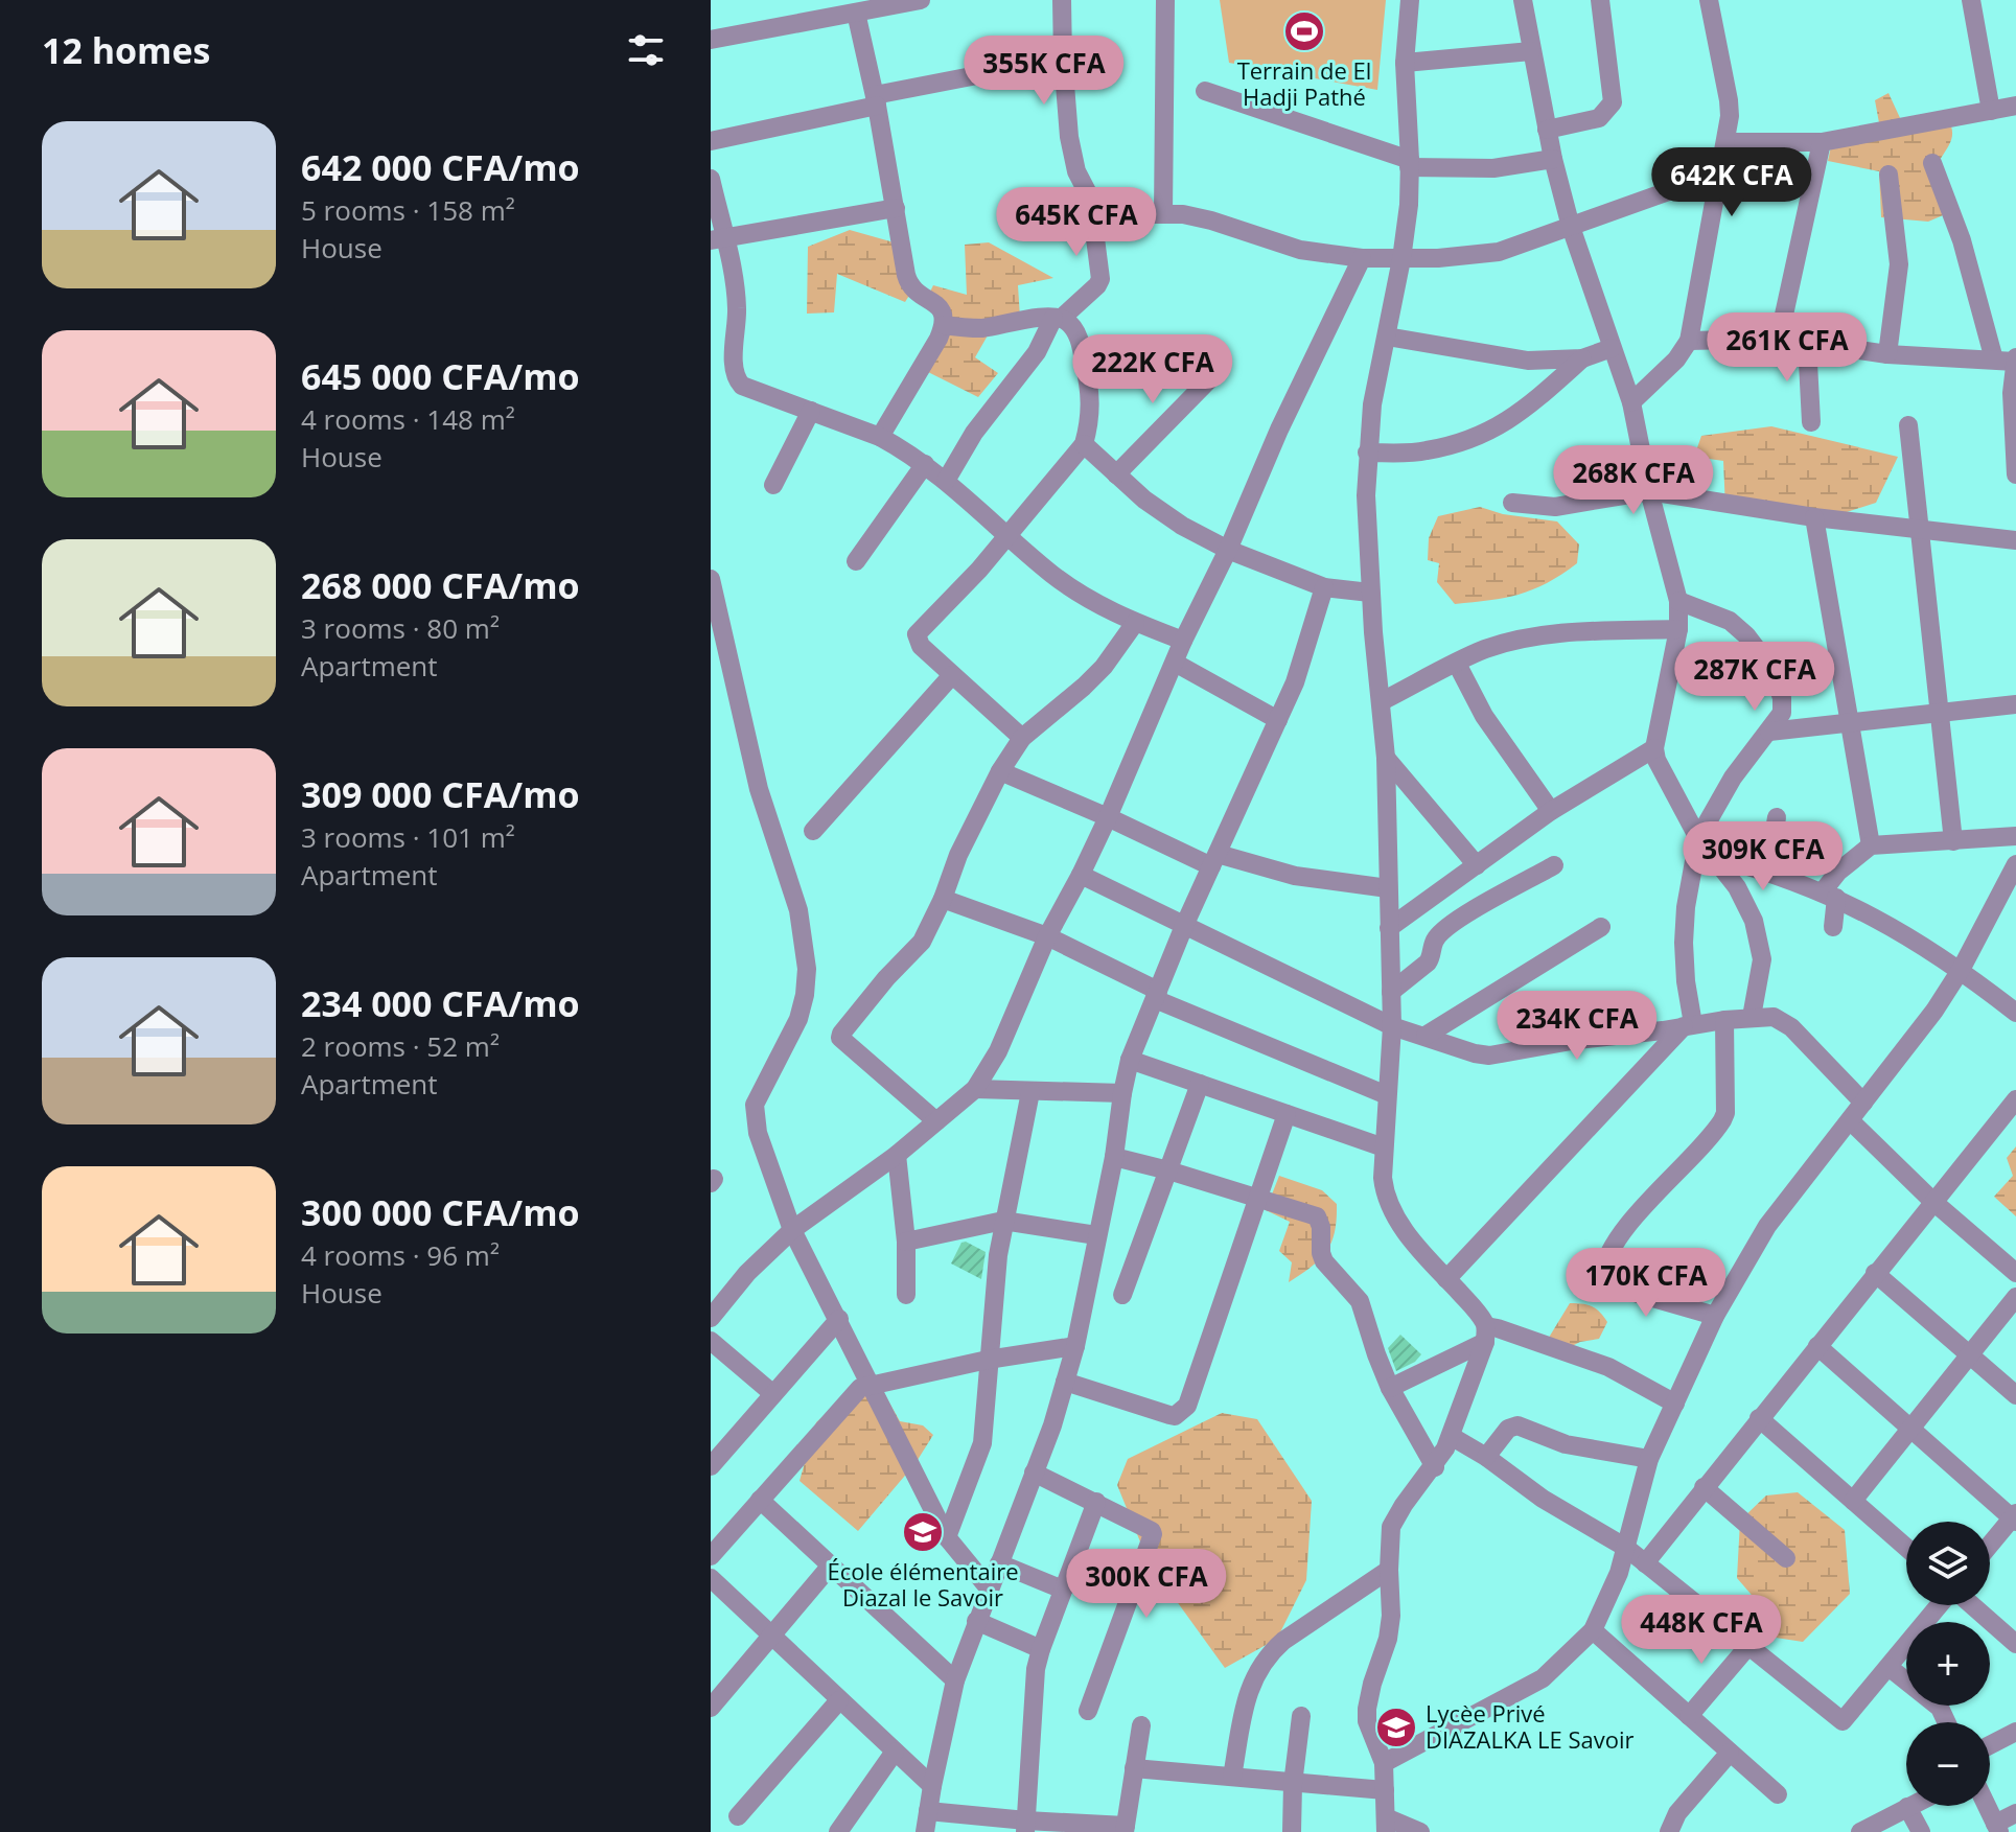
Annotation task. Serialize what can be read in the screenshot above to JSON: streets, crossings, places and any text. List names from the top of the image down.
{
  "places": {
    "sports": ["Terrain de El Hadji Pathé"],
    "school or university": ["École élémentaire Diazal le Savoir", "Lycèe Privé DIAZALKA LE Savoir"]
  },
  "page": {
    "heading": "12 homes",
    "price": [
      "355K CFA",
      "642K CFA",
      "645K CFA",
      "261K CFA",
      "222K CFA",
      "268K CFA",
      "287K CFA",
      "309K CFA",
      "234K CFA",
      "170K CFA",
      "300K CFA",
      "448K CFA"
    ],
    "list": [
      {
        "name": "642 000 CFA/mo",
        "note": "5 rooms · 158 m² · House"
      },
      {
        "name": "645 000 CFA/mo",
        "note": "4 rooms · 148 m² · House"
      },
      {
        "name": "268 000 CFA/mo",
        "note": "3 rooms · 80 m² · Apartment"
      },
      {
        "name": "309 000 CFA/mo",
        "note": "3 rooms · 101 m² · Apartment"
      },
      {
        "name": "234 000 CFA/mo",
        "note": "2 rooms · 52 m² · Apartment"
      },
      {
        "name": "300 000 CFA/mo",
        "note": "4 rooms · 96 m² · House"
      }
    ],
    "map_buttons": ["+", "−"]
  }
}
